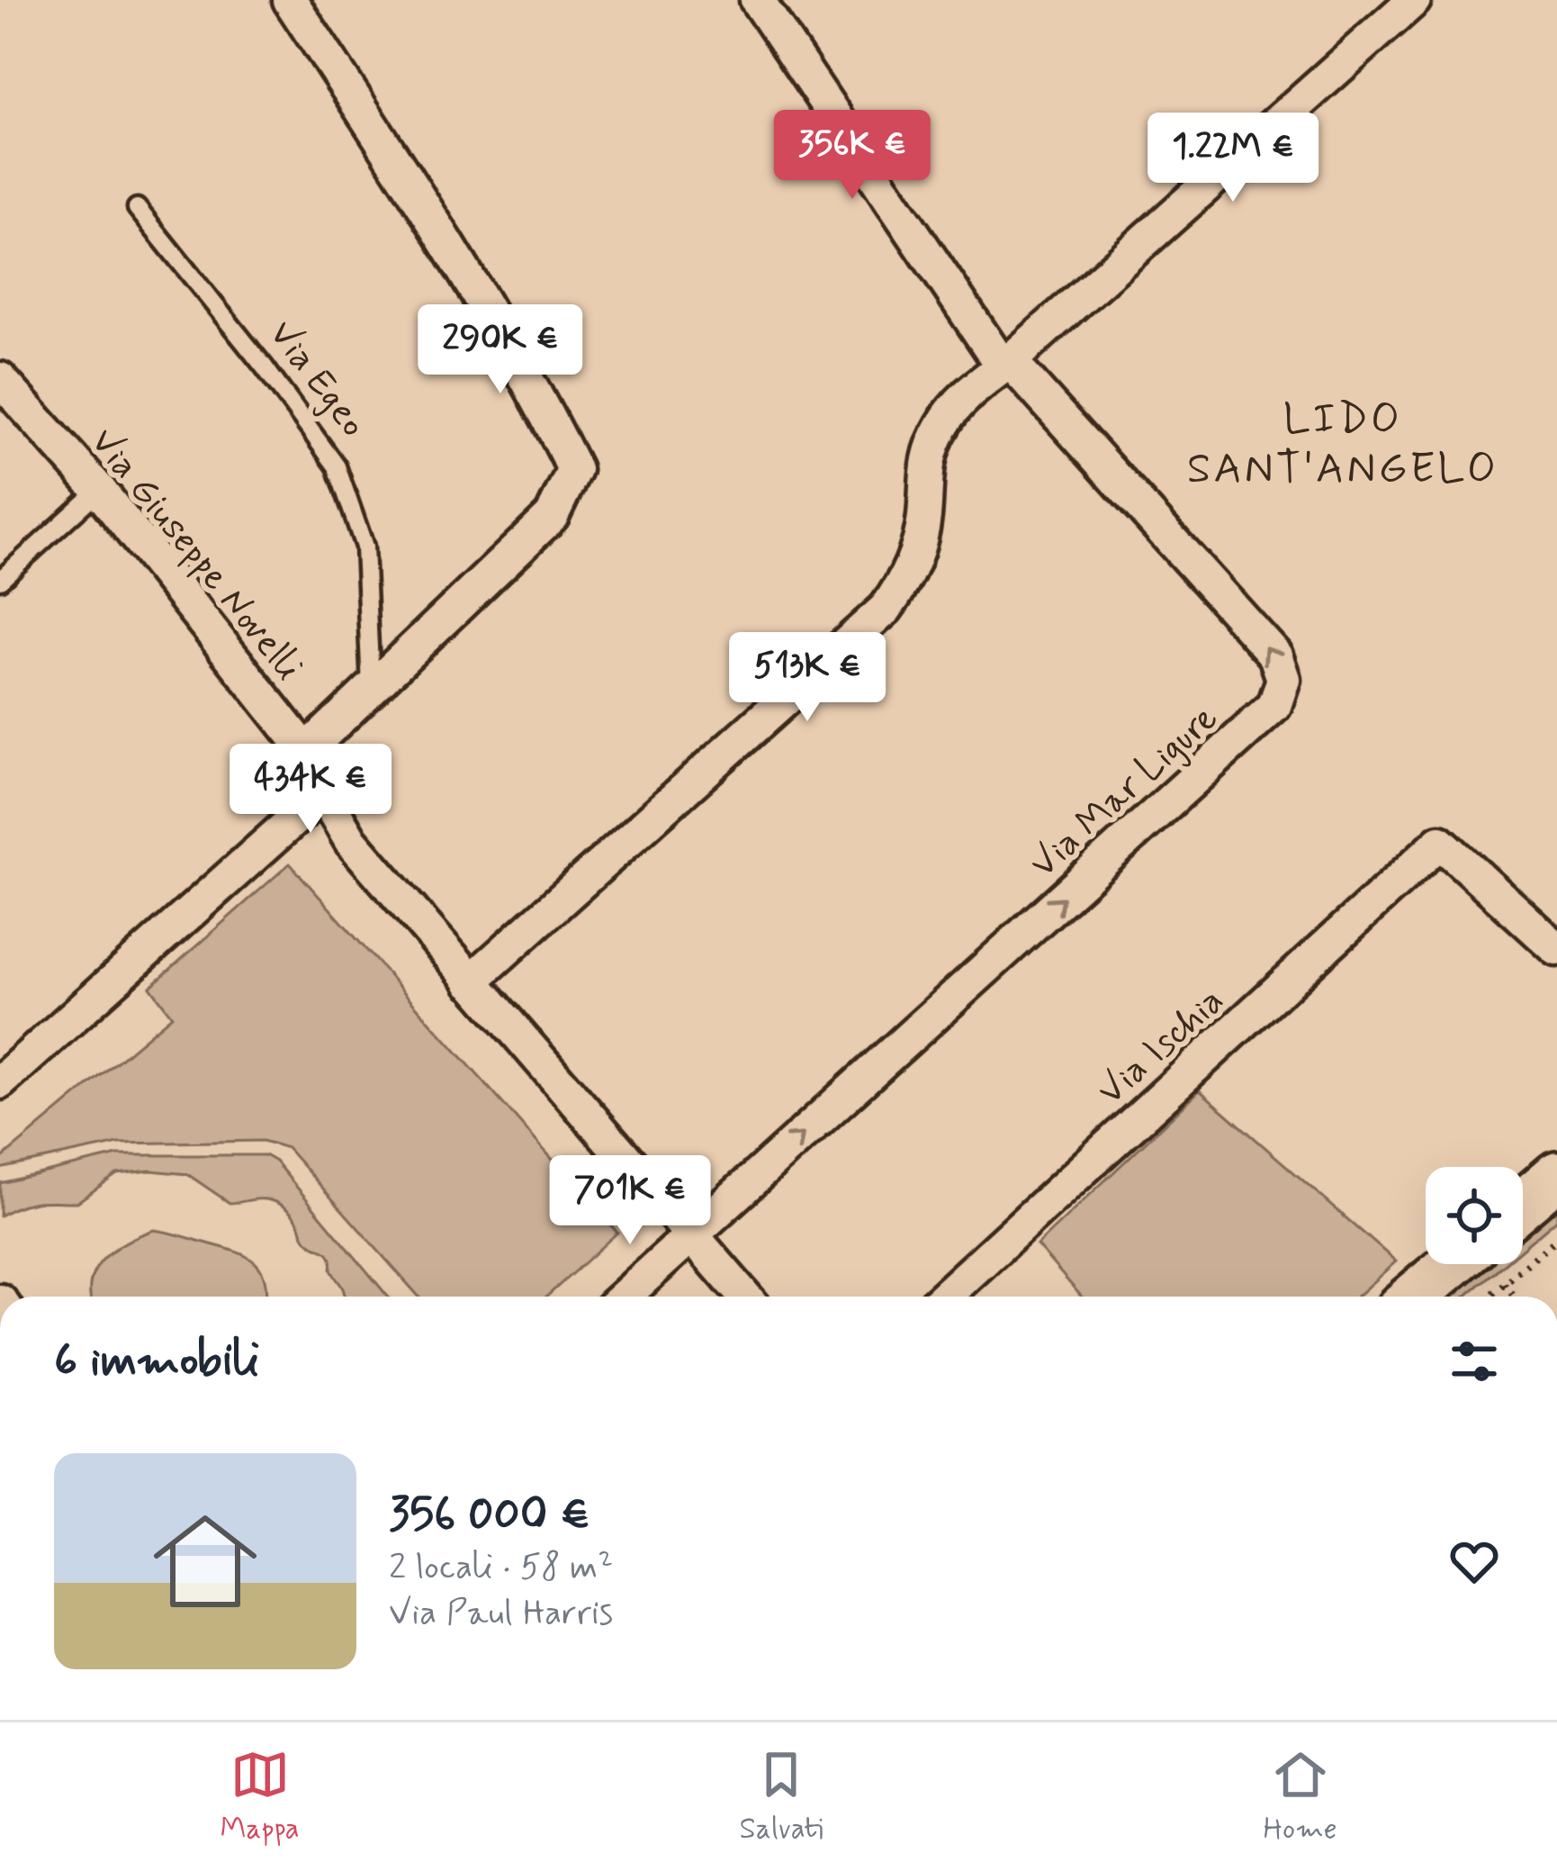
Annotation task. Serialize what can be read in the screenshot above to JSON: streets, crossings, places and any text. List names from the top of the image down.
{
  "streets": {
    "street": ["Via Giuseppe Novelli", "Via Mar Ligure", "Via Ischia"],
    "lane": ["Via Egeo"]
  },
  "crossings": [
    ["Via Giuseppe Novelli", "Via Mar Ligure"]
  ],
  "districts": ["LIDO SANT'ANGELO"],
  "page": {
    "price": [
      "356K €",
      "1.22M €",
      "290K €",
      "513K €",
      "434K €",
      "701K €"
    ],
    "heading": "6 immobili",
    "list": [
      {
        "name": "356 000 €",
        "note": "2 locali · 58 m² · Via Paul Harris"
      }
    ],
    "tabs": ["Mappa", "Salvati", "Home"]
  }
}
